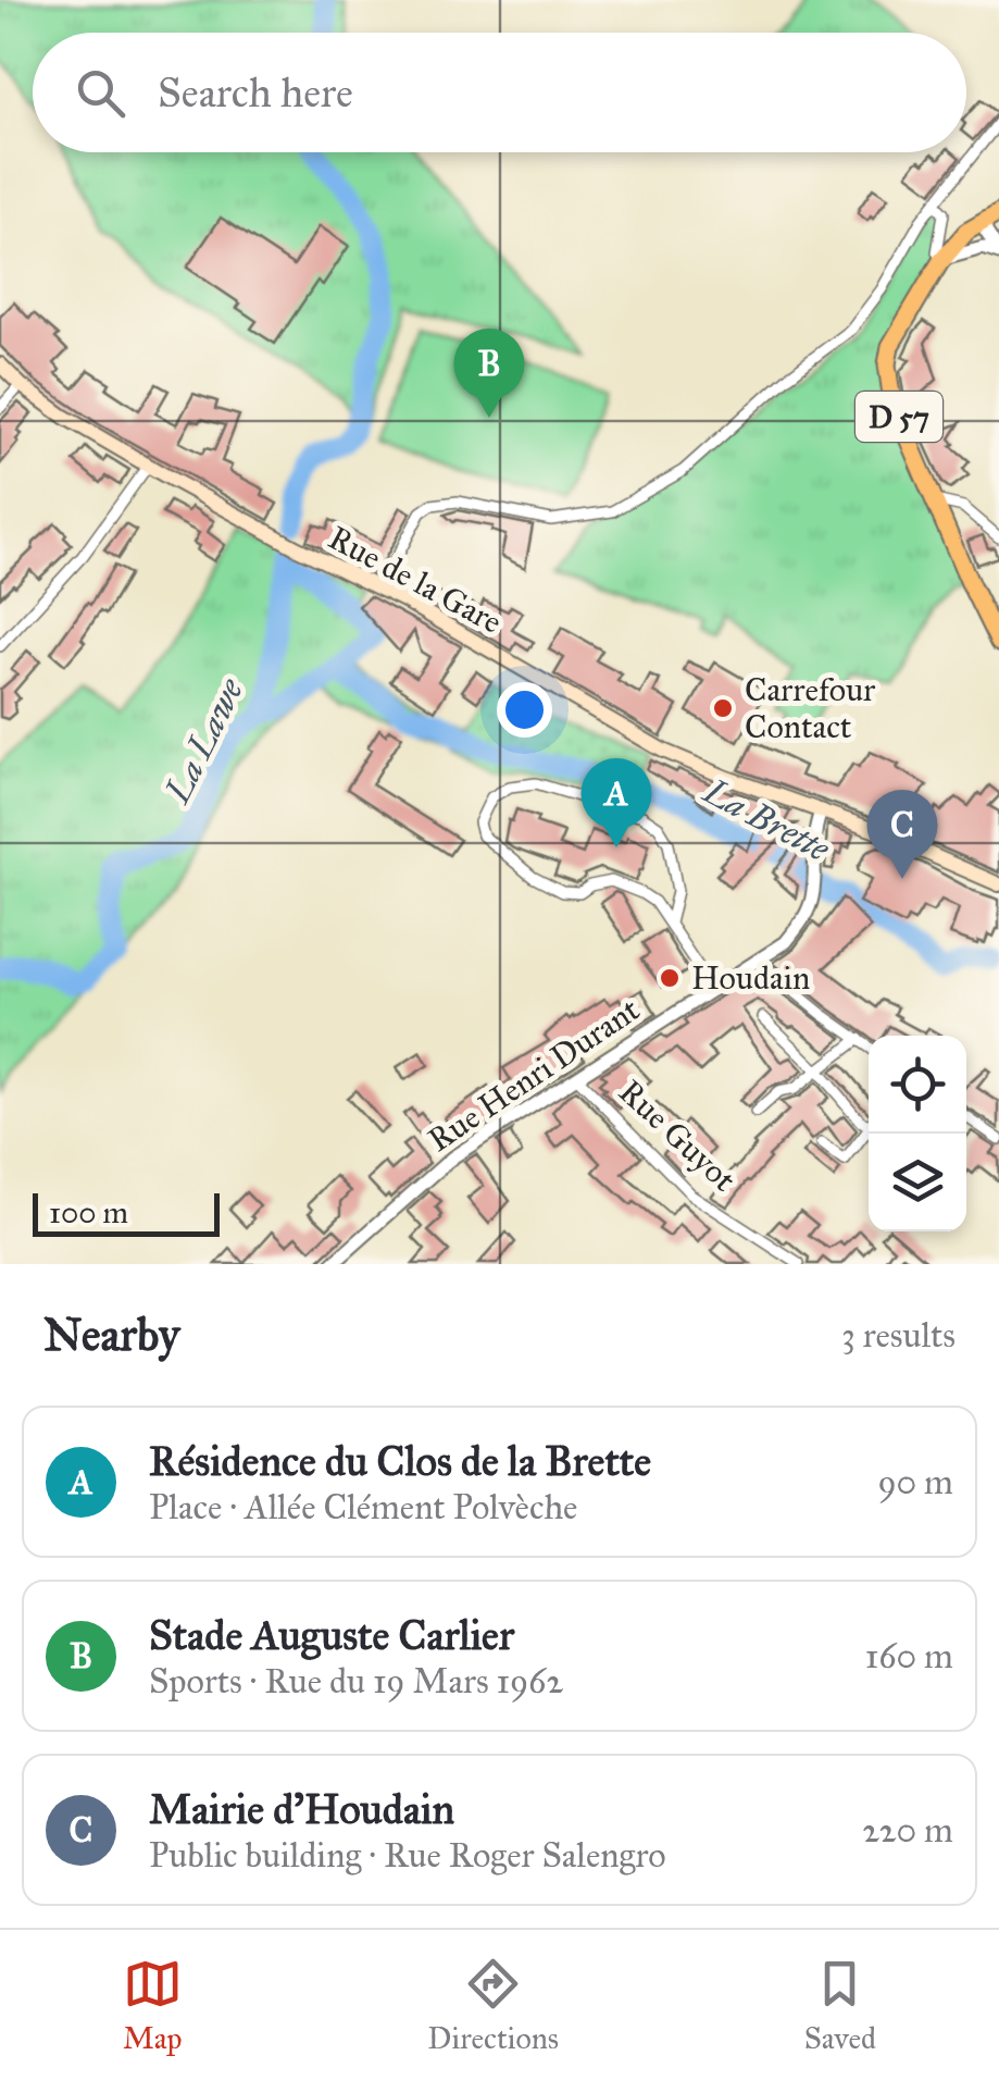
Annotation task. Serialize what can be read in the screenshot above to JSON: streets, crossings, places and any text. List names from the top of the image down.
{
  "streets": {
    "main road": ["D 57", "Rue de la Gare"],
    "street": ["Rue Henri Durant", "Rue Guyot"]
  },
  "crossings": [
    ["Rue de la Gare", "Rue Henri Durant"],
    ["Rue Henri Durant", "Rue Guyot"]
  ],
  "water": ["La Lawe", "La Brette"],
  "places": ["Carrefour Contact", "Houdain"],
  "scale_bar": "100 m",
  "page": {
    "search": "Search here",
    "pins": ["B", "A", "C"],
    "scale": "100 m",
    "heading": ["Nearby", "3 results"],
    "list": [
      {
        "mark": "A",
        "name": "Résidence du Clos de la Brette",
        "note": "Place · Allée Clément Polvèche",
        "value": "90 m"
      },
      {
        "mark": "B",
        "name": "Stade Auguste Carlier",
        "note": "Sports · Rue du 19 Mars 1962",
        "value": "160 m"
      },
      {
        "mark": "C",
        "name": "Mairie d'Houdain",
        "note": "Public building · Rue Roger Salengro",
        "value": "220 m"
      }
    ],
    "nav": ["Map", "Directions", "Saved"]
  }
}
